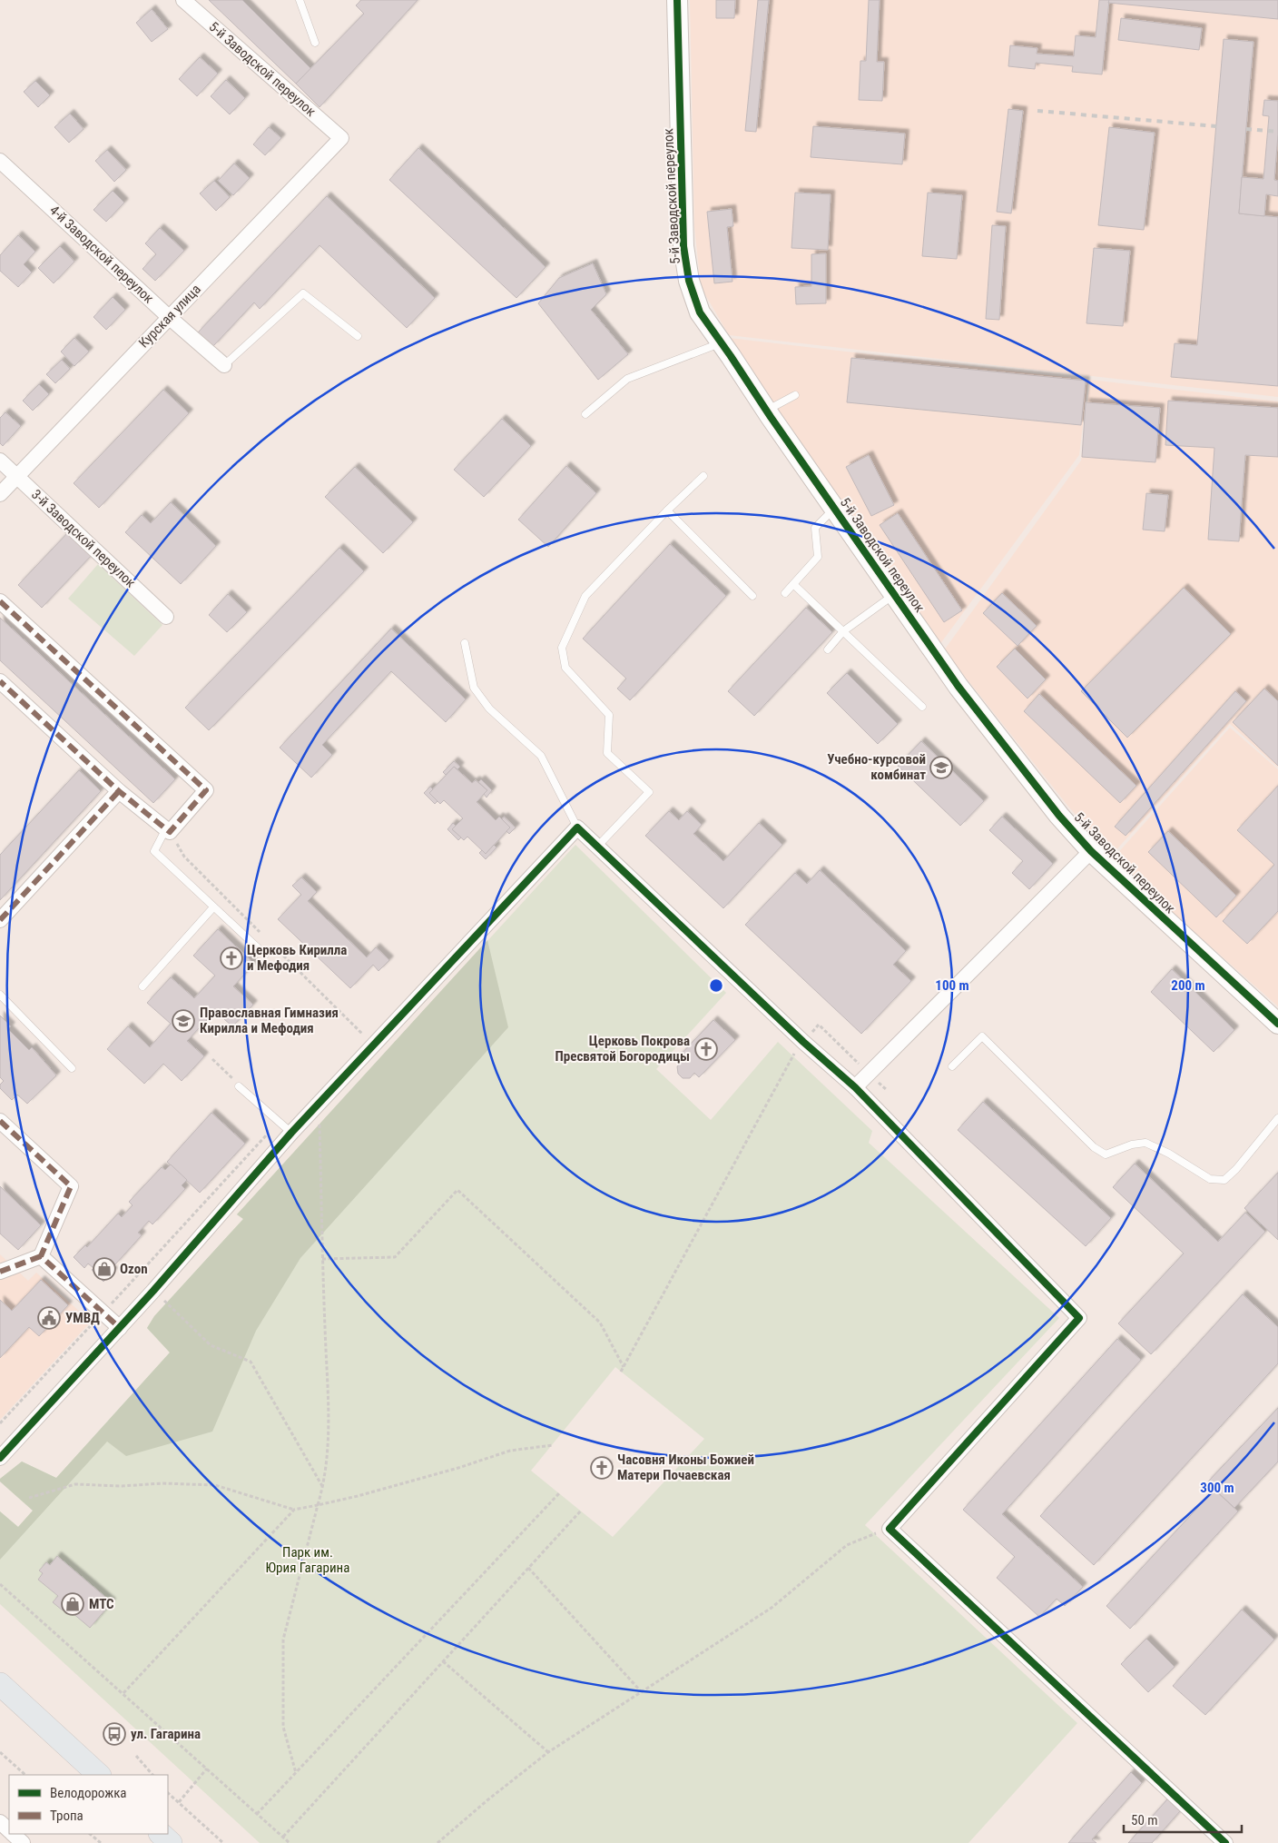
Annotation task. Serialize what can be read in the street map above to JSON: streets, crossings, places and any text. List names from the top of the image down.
{
  "streets": {
    "street": [
      "5-й Заводской переулок",
      "4-й Заводской переулок",
      "Курская улица",
      "3-й Заводской переулок"
    ]
  },
  "crossings": [
    ["5-й Заводской переулок", "Курская улица"],
    ["4-й Заводской переулок", "Курская улица"],
    ["Курская улица", "3-й Заводской переулок"]
  ],
  "parks": ["Парк им. Юрия Гагарина"],
  "places": {
    "school or university": ["Учебно-курсовой комбинат", "Православная Гимназия Кирилла и Мефодия"],
    "church": ["Церковь Кирилла и Мефодия", "Церковь Покрова Пресвятой Богородицы", "Часовня Иконы Божией Матери Почаевская"],
    "shop": ["Ozon", "МТС"],
    "public building": ["УМВД"],
    "bus stop": ["ул. Гагарина"]
  },
  "legend": ["Велодорожка", "Тропа"],
  "scale_bar": "50 m",
  "rings": ["100 m", "200 m", "300 m"]
}
